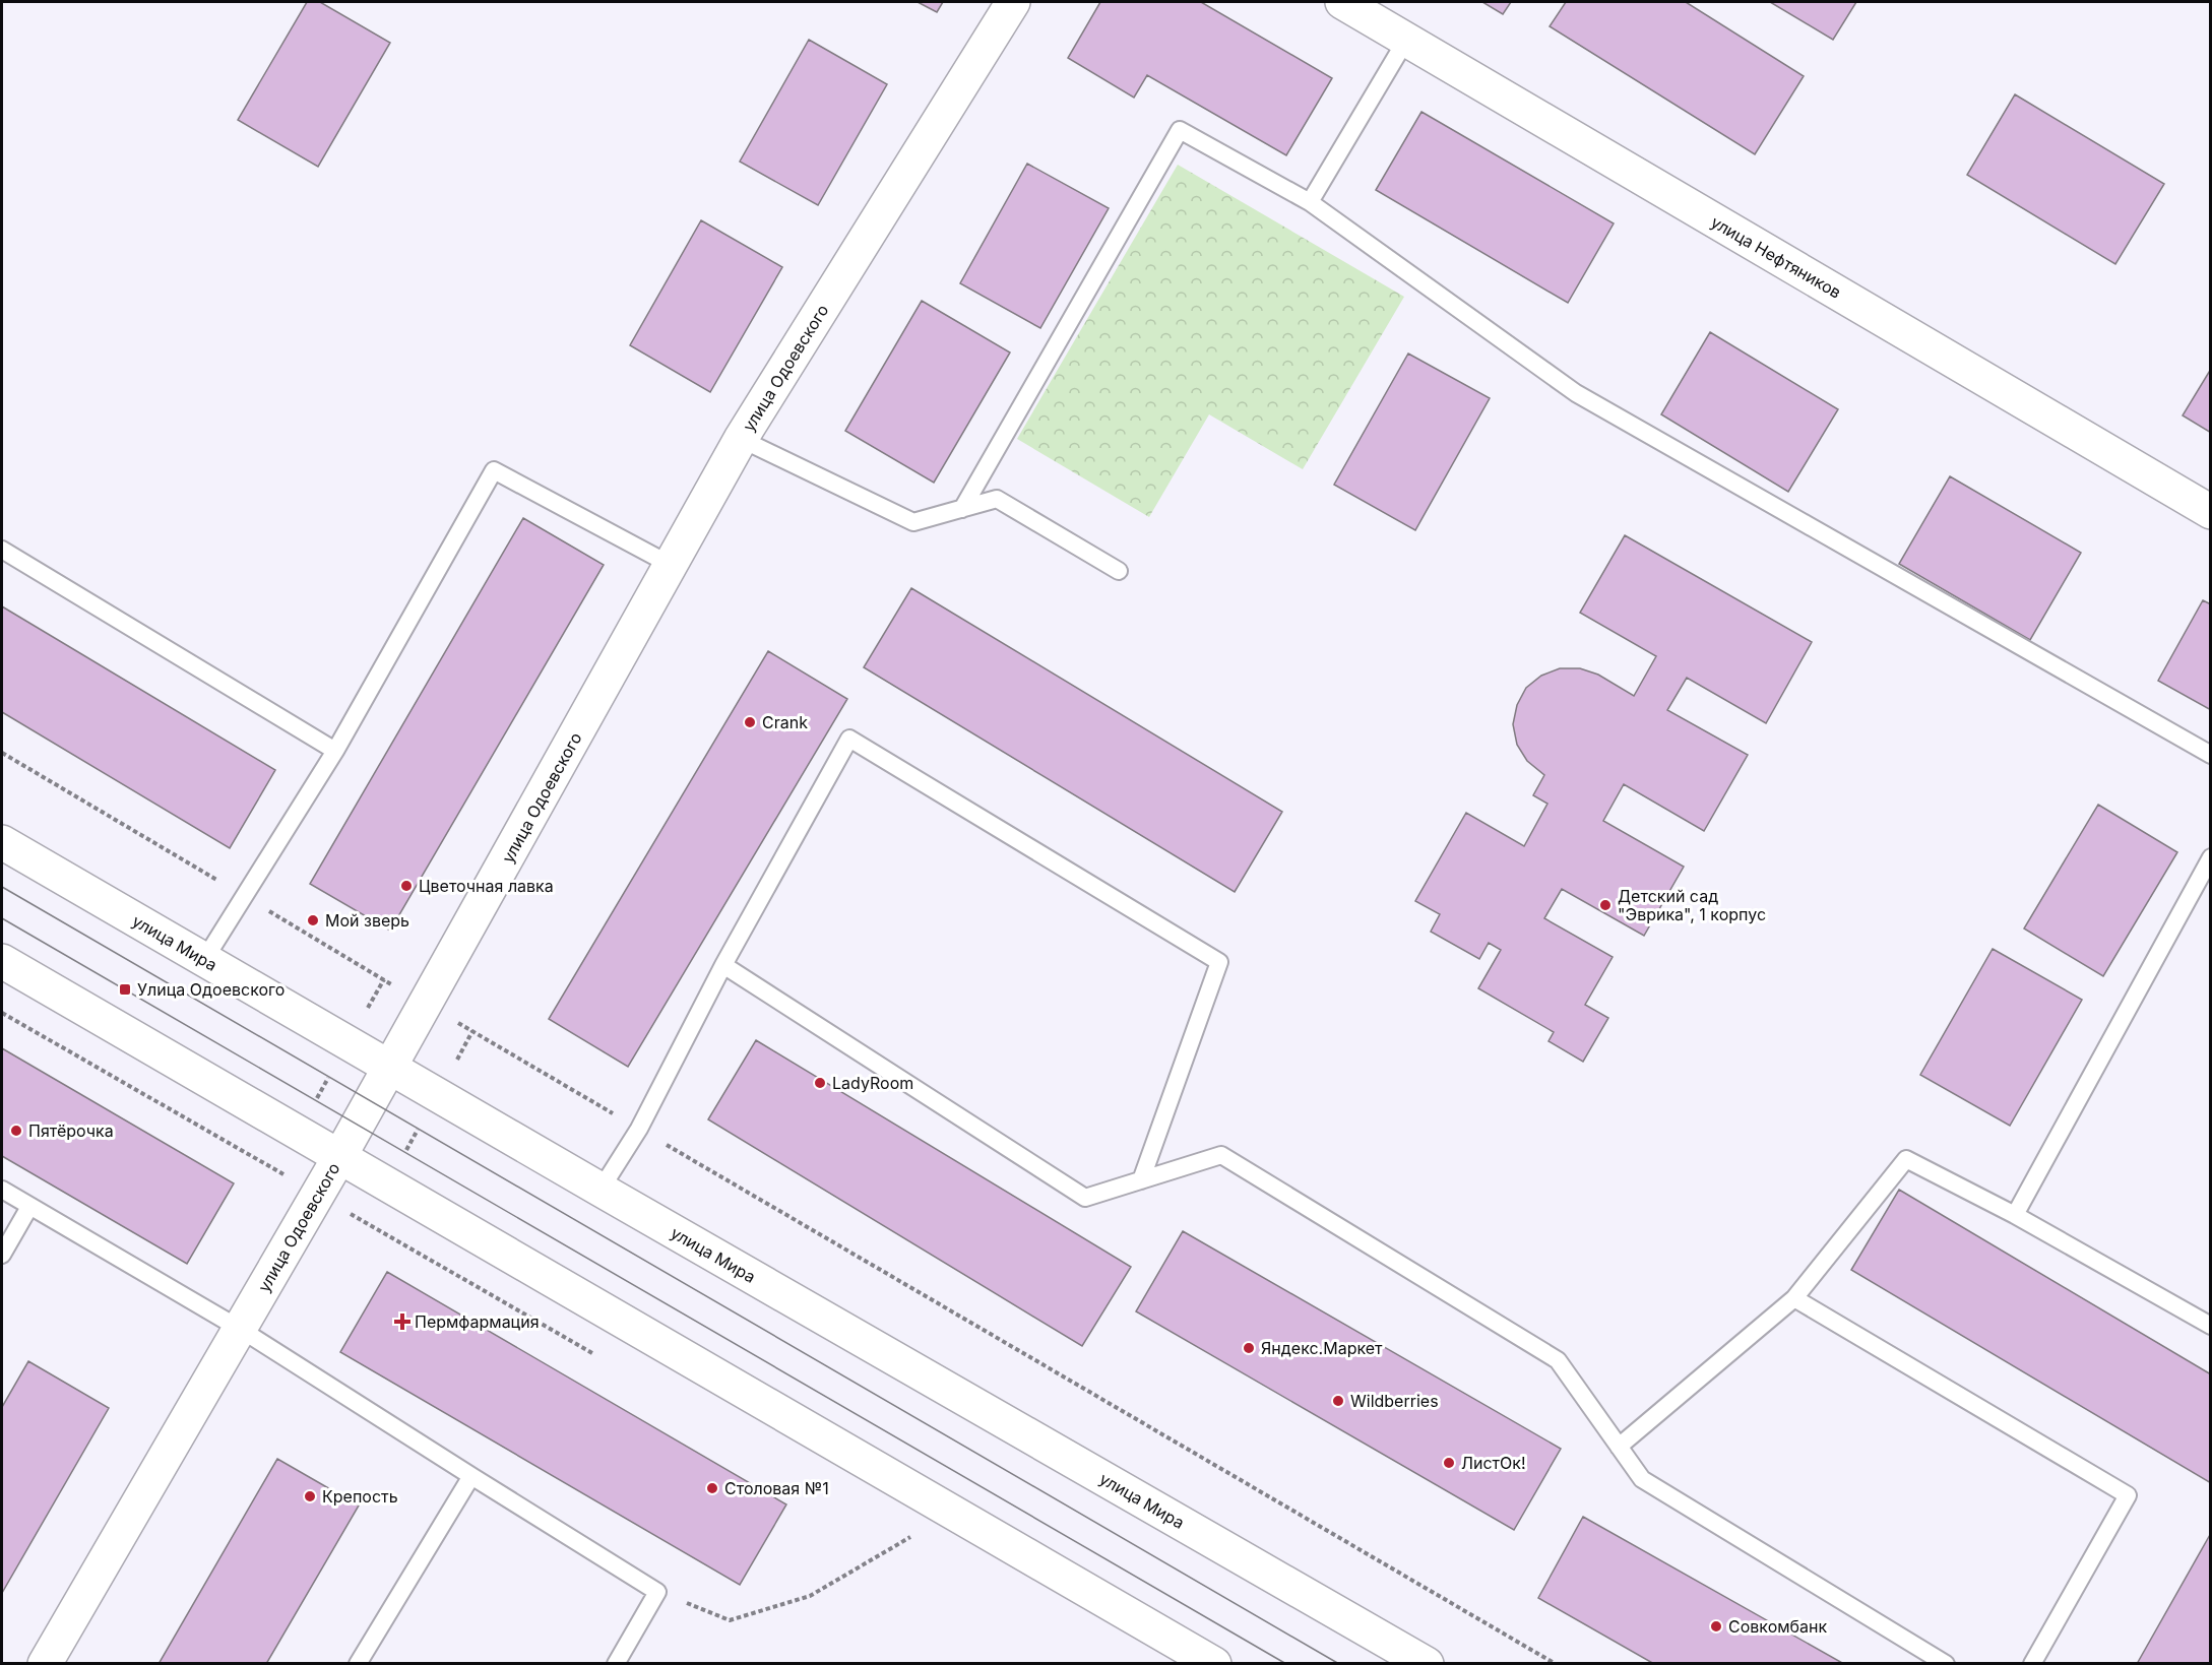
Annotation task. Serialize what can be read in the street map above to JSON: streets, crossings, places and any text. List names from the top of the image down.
{
  "streets": {
    "main road": ["улица Нефтяников", "улица Одоевского", "улица Мира"]
  },
  "crossings": [
    ["улица Одоевского", "улица Мира"]
  ],
  "places": {
    "other": [
      "Crank",
      "Цветочная лавка",
      "Детский сад \"Эврика\", 1 корпус",
      "Мой зверь",
      "LadyRoom",
      "Пятёрочка",
      "Яндекс.Маркет",
      "Wildberries",
      "ЛистОк!",
      "Столовая №1",
      "Крепость",
      "Совкомбанк"
    ],
    "transit": ["Улица Одоевского"],
    "health": ["Пермфармация"]
  }
}
